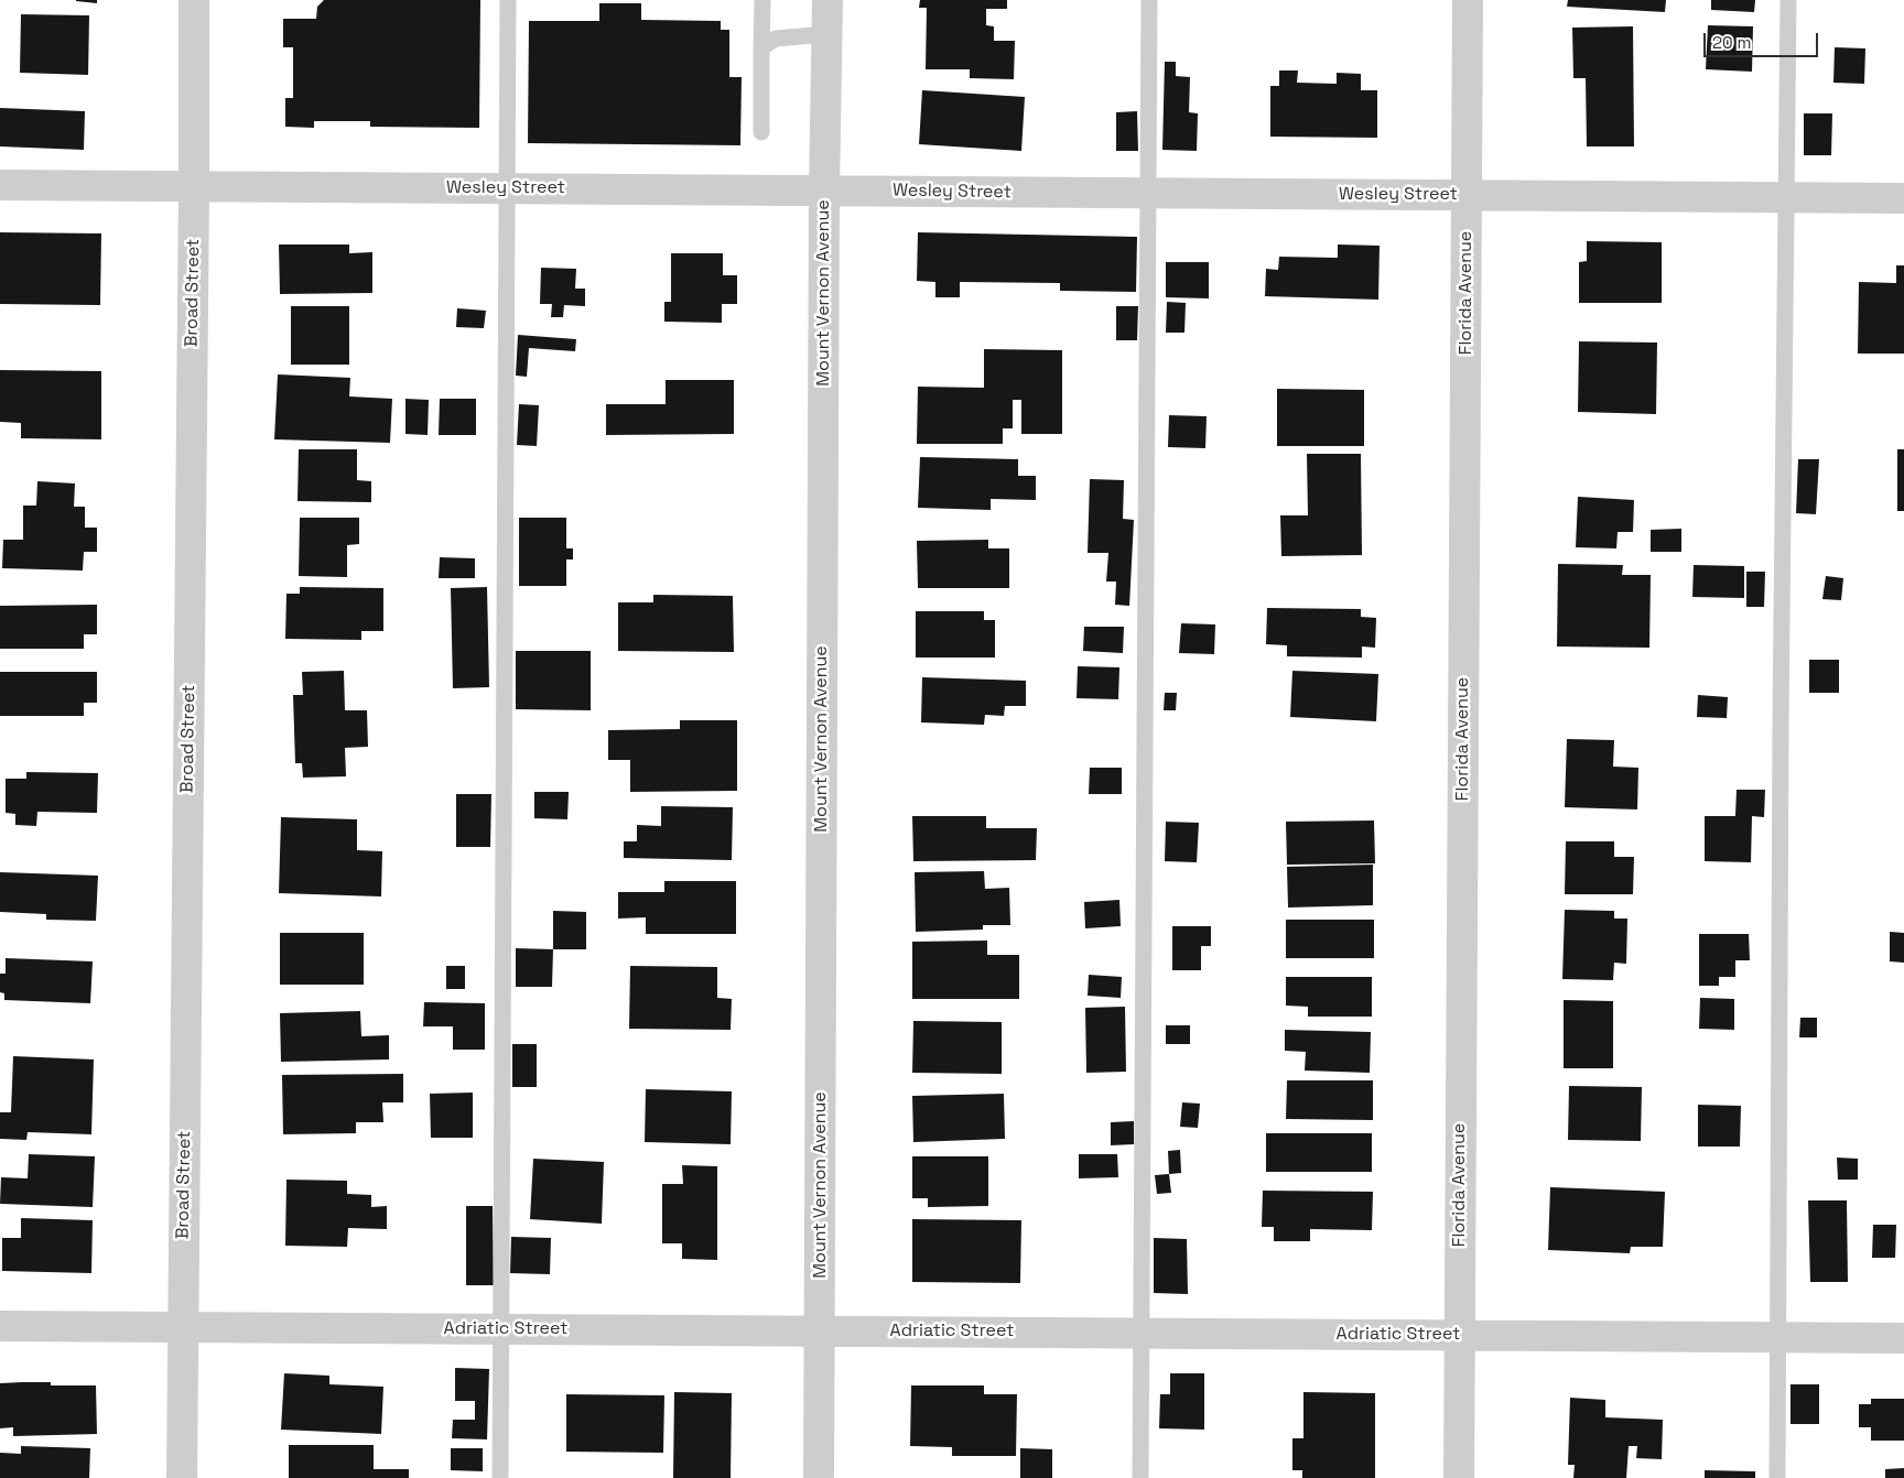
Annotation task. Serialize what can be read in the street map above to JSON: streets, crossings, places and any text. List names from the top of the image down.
{
  "streets": {
    "street": [
      "Wesley Street",
      "Broad Street",
      "Mount Vernon Avenue",
      "Florida Avenue",
      "Adriatic Street"
    ]
  },
  "crossings": [
    ["Wesley Street", "Broad Street"],
    ["Wesley Street", "Mount Vernon Avenue"],
    ["Wesley Street", "Florida Avenue"],
    ["Broad Street", "Adriatic Street"],
    ["Mount Vernon Avenue", "Adriatic Street"],
    ["Florida Avenue", "Adriatic Street"]
  ],
  "scale_bar": "20 m"
}
